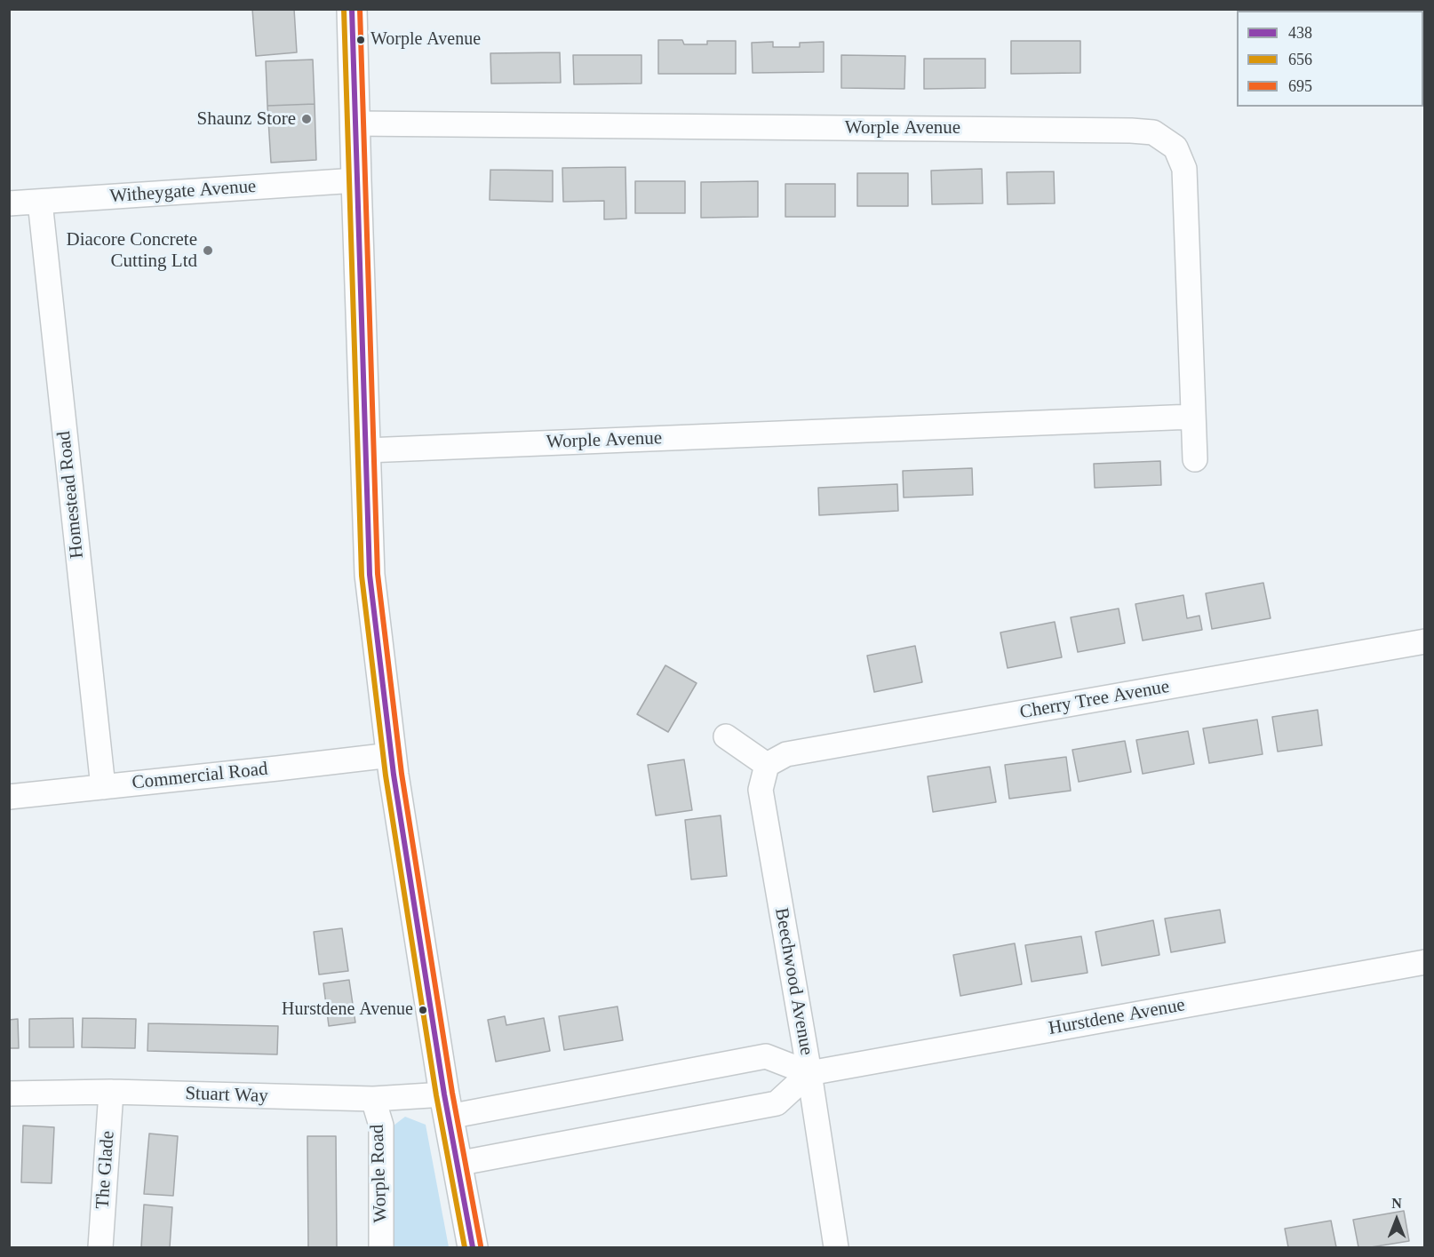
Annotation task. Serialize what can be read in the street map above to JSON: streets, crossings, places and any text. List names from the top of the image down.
{
  "streets": {
    "street": [
      "Worple Avenue",
      "Witheygate Avenue",
      "Homestead Road",
      "Cherry Tree Avenue",
      "Commercial Road",
      "Beechwood Avenue",
      "Hurstdene Avenue",
      "Stuart Way",
      "The Glade",
      "Worple Road"
    ]
  },
  "crossings": [
    ["Witheygate Avenue", "Homestead Road"],
    ["Homestead Road", "Commercial Road"],
    ["Cherry Tree Avenue", "Beechwood Avenue"],
    ["Beechwood Avenue", "Hurstdene Avenue"],
    ["Stuart Way", "The Glade"],
    ["Stuart Way", "Worple Road"]
  ],
  "places": [
    "Worple Avenue",
    "Shaunz Store",
    "Diacore Concrete Cutting Ltd",
    "Hurstdene Avenue"
  ],
  "lines": ["transit line 438", "transit line 656", "transit line 695"],
  "legend": ["438", "656", "695"],
  "north": "top"
}
